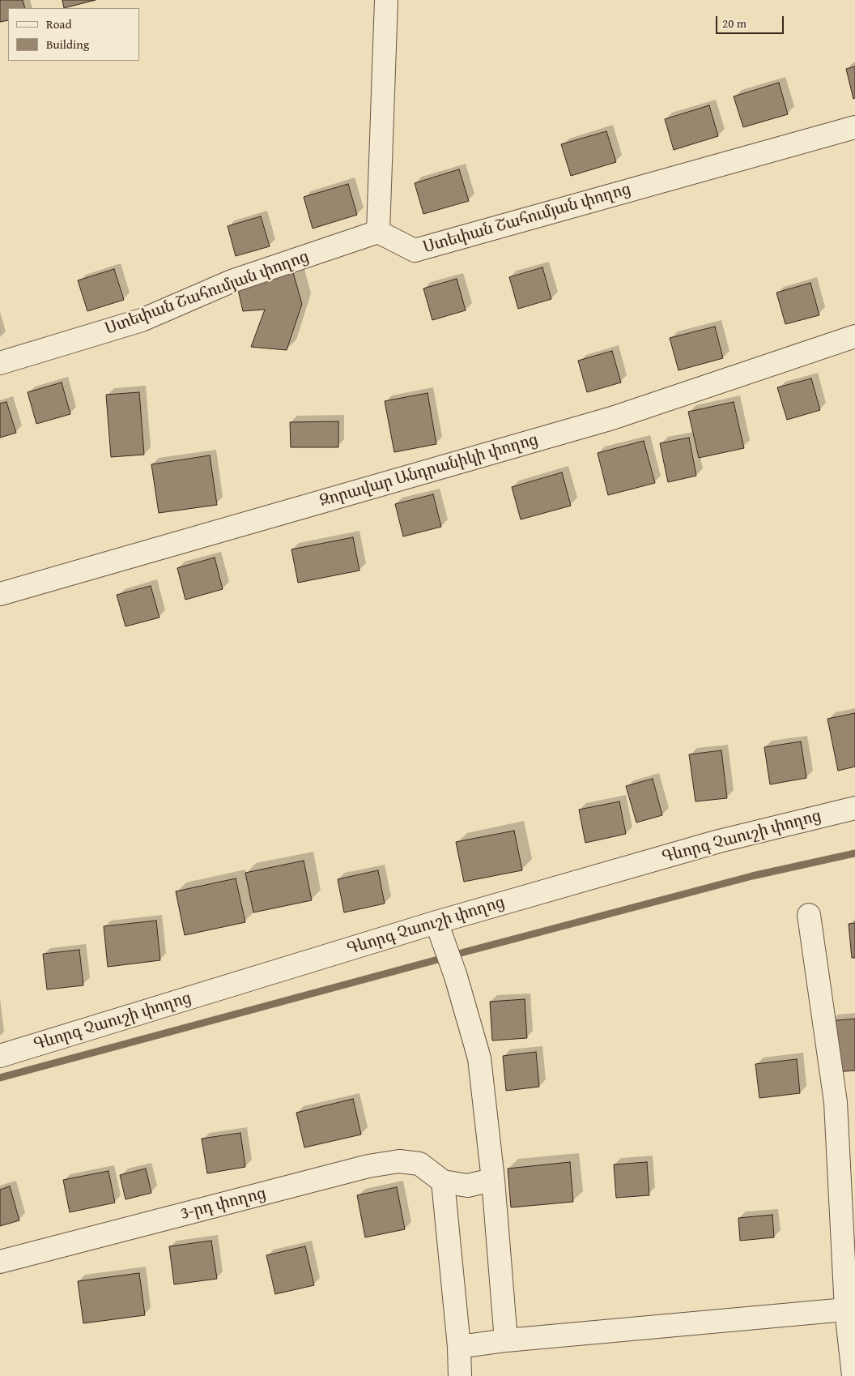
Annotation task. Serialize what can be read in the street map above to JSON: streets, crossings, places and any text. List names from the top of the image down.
{
  "streets": {
    "street": [
      "Ստեփան Շահումյան փողոց",
      "Զորավար Անդրանիկի փողոց",
      "Գևորգ Չաուշի փողոց",
      "3-րդ փողոց"
    ]
  },
  "legend": ["Road", "Building"],
  "scale_bar": "20 m"
}
